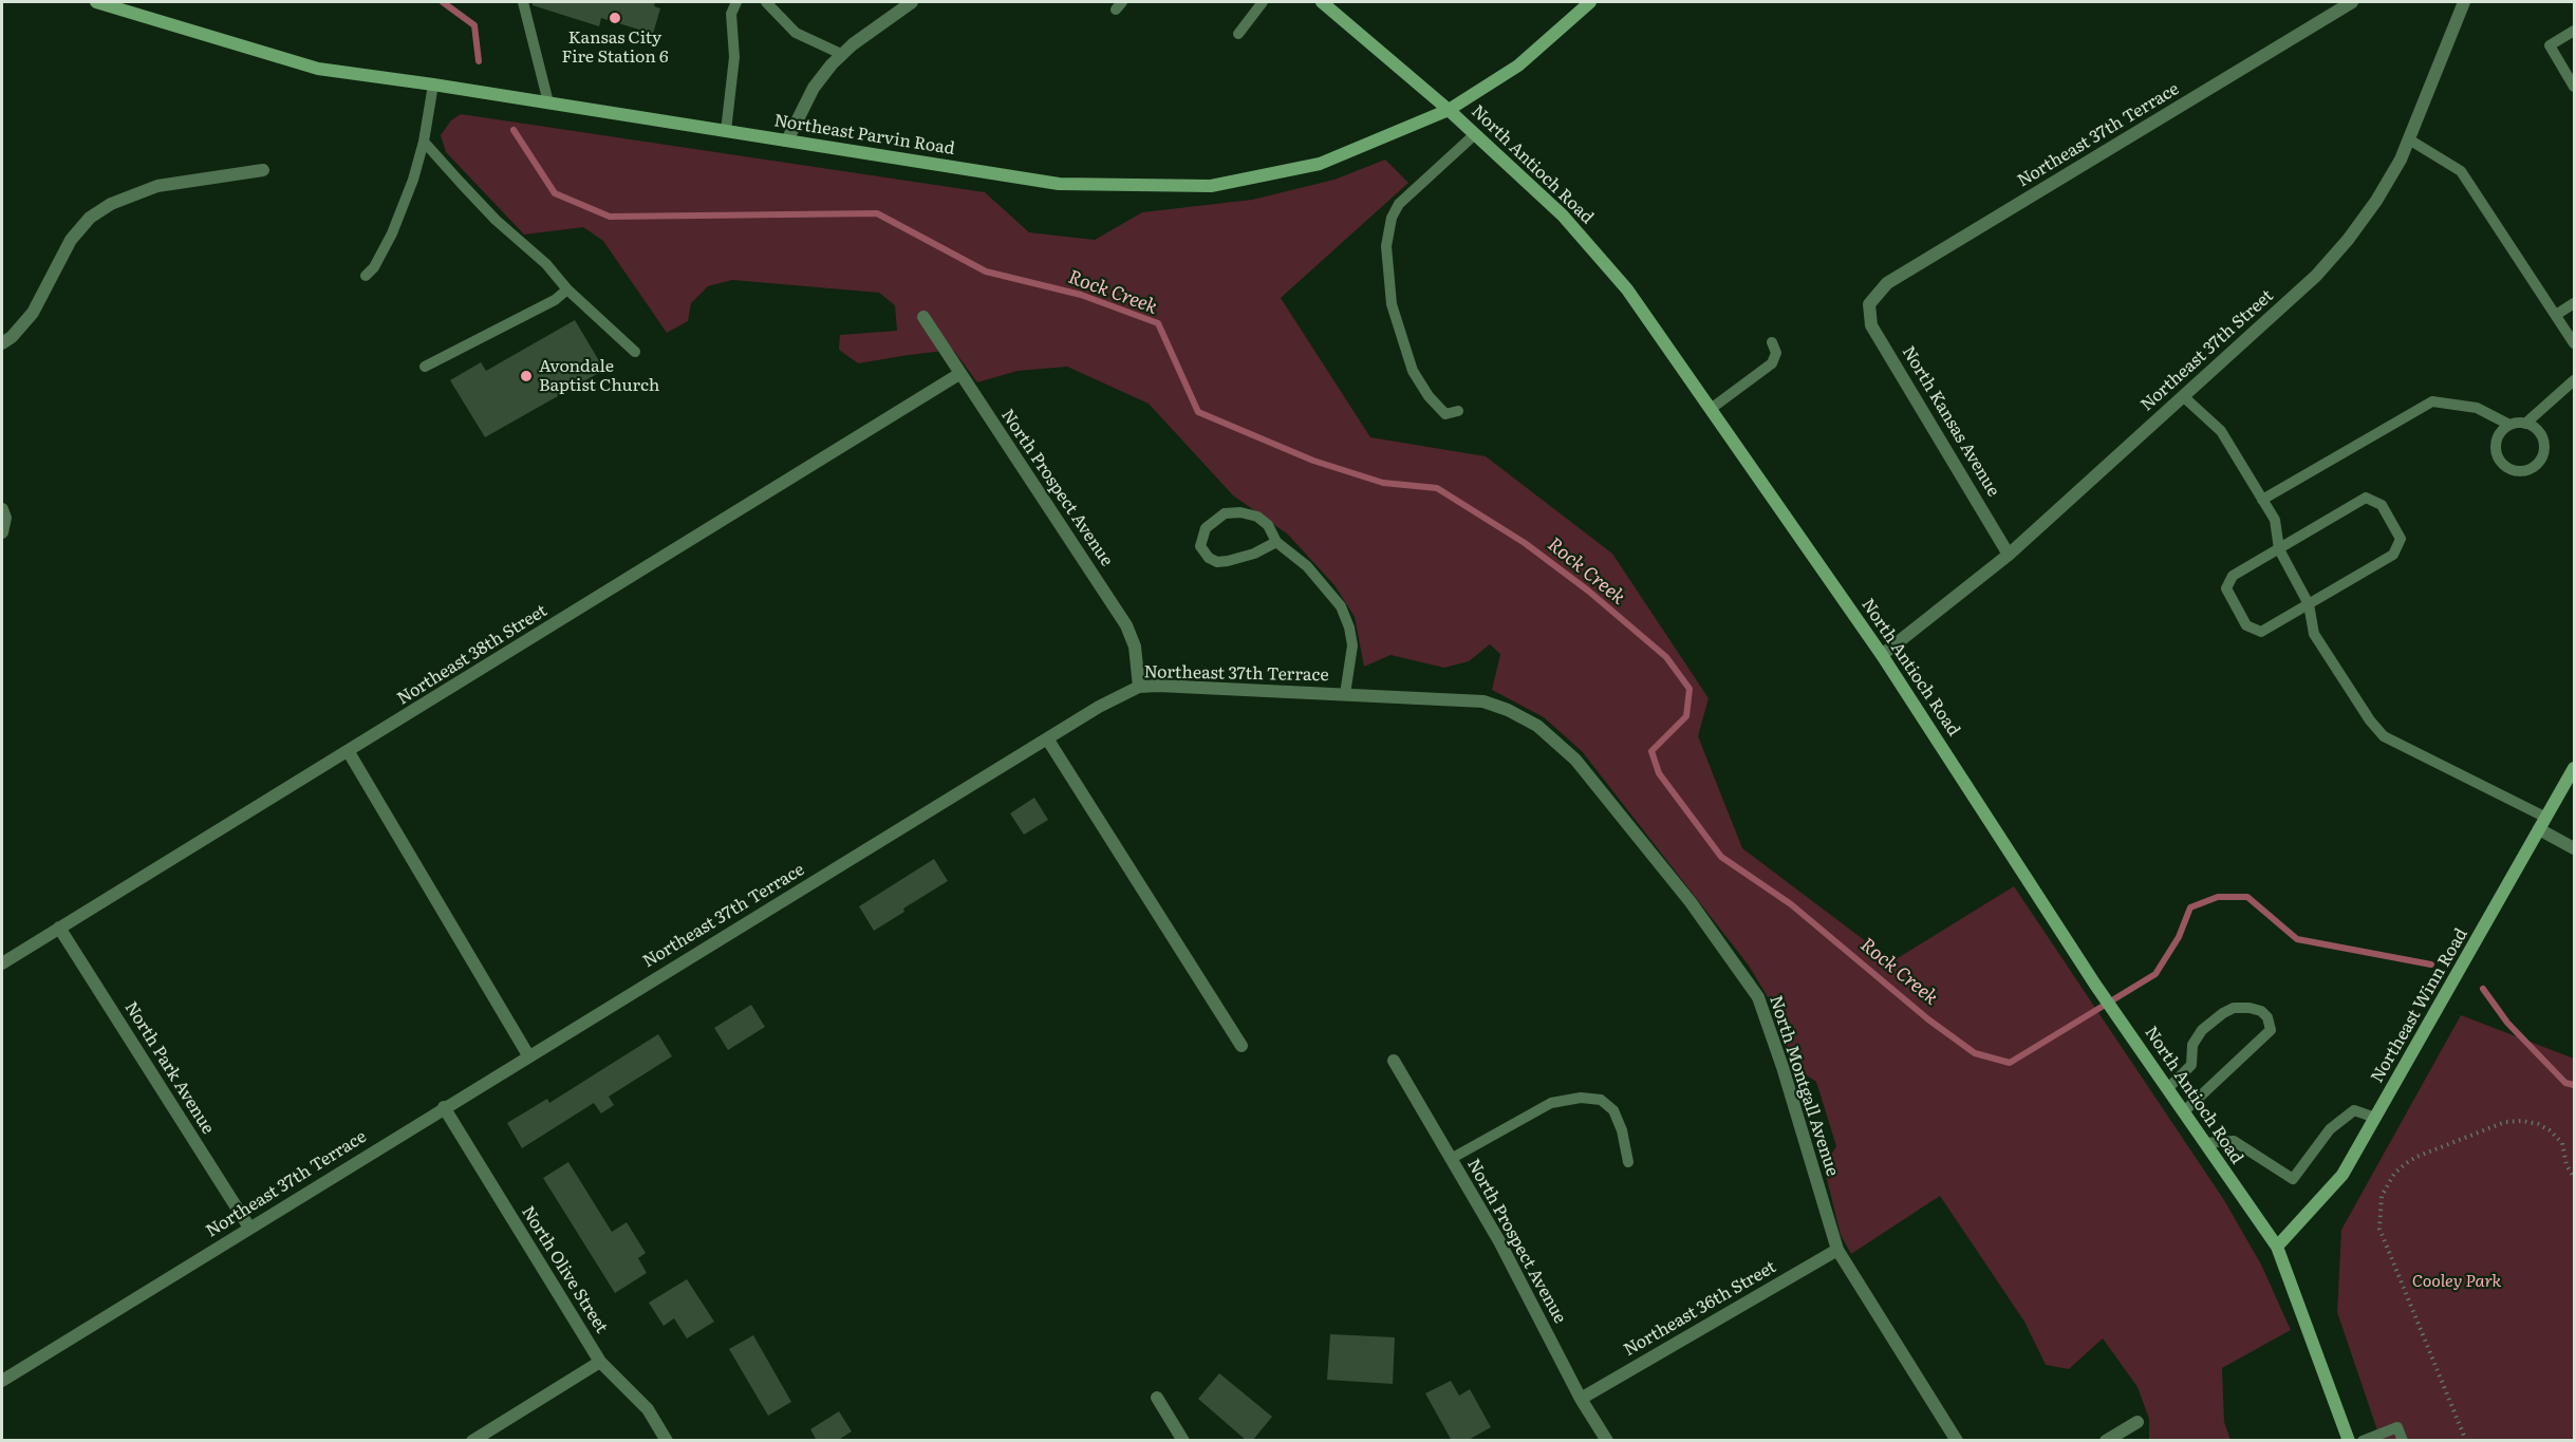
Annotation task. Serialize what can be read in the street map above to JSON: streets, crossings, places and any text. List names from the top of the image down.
{
  "streets": {
    "street": [
      "Northeast Parvin Road",
      "Northeast 37th Terrace",
      "North Antioch Road",
      "Northeast 37th Street",
      "North Kansas Avenue",
      "North Prospect Avenue",
      "Northeast 38th Street",
      "Northeast Winn Road",
      "North Park Avenue",
      "North Montgall Avenue",
      "North Olive Street",
      "Northeast 36th Street"
    ]
  },
  "crossings": [
    ["Northeast Parvin Road", "North Antioch Road"],
    ["Northeast 37th Terrace", "North Kansas Avenue"],
    ["Northeast 37th Terrace", "North Prospect Avenue"],
    ["Northeast 37th Terrace", "North Park Avenue"],
    ["Northeast 37th Terrace", "North Montgall Avenue"],
    ["Northeast 37th Terrace", "North Olive Street"],
    ["North Antioch Road", "Northeast 37th Street"],
    ["North Antioch Road", "Northeast Winn Road"],
    ["Northeast 37th Street", "North Kansas Avenue"],
    ["North Prospect Avenue", "Northeast 38th Street"],
    ["North Prospect Avenue", "Northeast 36th Street"],
    ["Northeast 38th Street", "North Park Avenue"],
    ["North Montgall Avenue", "Northeast 36th Street"]
  ],
  "water": ["Rock Creek"],
  "parks": ["Cooley Park"],
  "places": ["Kansas City Fire Station 6", "Avondale Baptist Church"]
}
